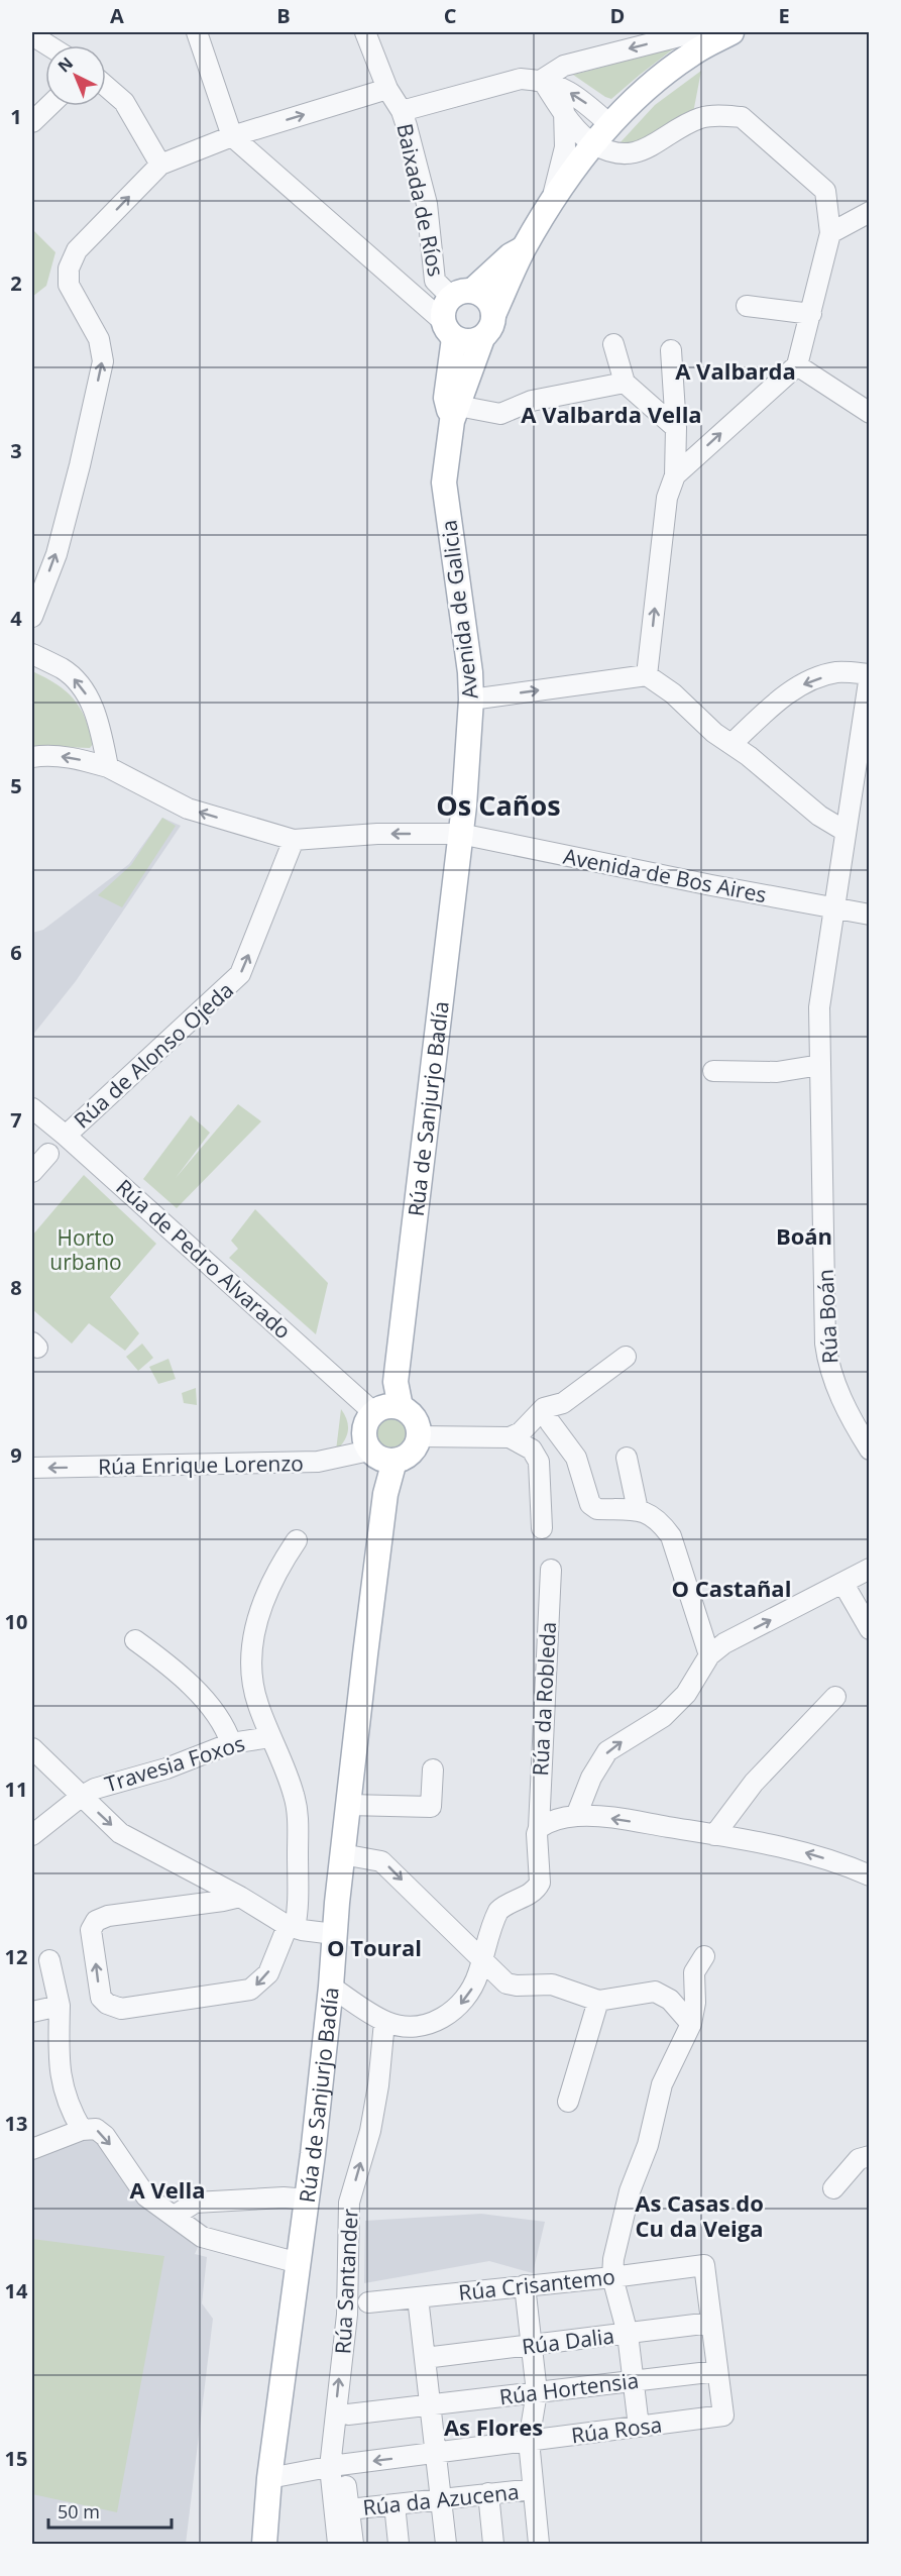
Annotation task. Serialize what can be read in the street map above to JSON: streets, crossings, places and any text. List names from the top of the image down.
{
  "streets": {
    "main road": ["Avenida de Galicia", "Rúa de Sanjurjo Badía"],
    "street": [
      "Baixada de Ríos",
      "Avenida de Bos Aires",
      "Rúa de Alonso Ojeda",
      "Rúa de Pedro Alvarado",
      "Rúa Boán",
      "Rúa Enrique Lorenzo",
      "Rúa da Robleda",
      "Travesia Foxos",
      "Rúa Santander",
      "Rúa Crisantemo",
      "Rúa Dalia",
      "Rúa Hortensia",
      "Rúa Rosa",
      "Rúa da Azucena"
    ]
  },
  "crossings": [
    ["Baixada de Ríos", "Avenida de Galicia"],
    ["Avenida de Galicia", "Avenida de Bos Aires"],
    ["Avenida de Galicia", "Rúa de Sanjurjo Badía"],
    ["Avenida de Bos Aires", "Rúa de Alonso Ojeda"],
    ["Avenida de Bos Aires", "Rúa de Sanjurjo Badía"],
    ["Avenida de Bos Aires", "Rúa Boán"],
    ["Rúa de Alonso Ojeda", "Rúa de Pedro Alvarado"],
    ["Rúa de Sanjurjo Badía", "Rúa de Pedro Alvarado"],
    ["Rúa de Sanjurjo Badía", "Rúa Enrique Lorenzo"],
    ["Rúa de Sanjurjo Badía", "Rúa da Robleda"],
    ["Rúa de Pedro Alvarado", "Rúa Enrique Lorenzo"],
    ["Rúa da Robleda", "Rúa Santander"],
    ["Rúa Santander", "Rúa Rosa"],
    ["Rúa Crisantemo", "Rúa Dalia"],
    ["Rúa Hortensia", "Rúa Rosa"]
  ],
  "one_way": ["Rúa de Alonso Ojeda", "Rúa Enrique Lorenzo"],
  "districts": [
    "A Valbarda",
    "A Valbarda Vella",
    "Os Caños",
    "Boán",
    "O Castañal",
    "O Toural",
    "A Vella",
    "As Casas do Cu da Veiga",
    "As Flores"
  ],
  "parks": ["Horto urbano"],
  "scale_bar": "50 m",
  "north": "top left",
  "grid": {
    "columns": [
      "A",
      "B",
      "C",
      "D",
      "E"
    ],
    "rows": [
      "1",
      "2",
      "3",
      "4",
      "5",
      "6",
      "7",
      "8",
      "9",
      "10",
      "11",
      "12",
      "13",
      "14",
      "15"
    ]
  }
}
